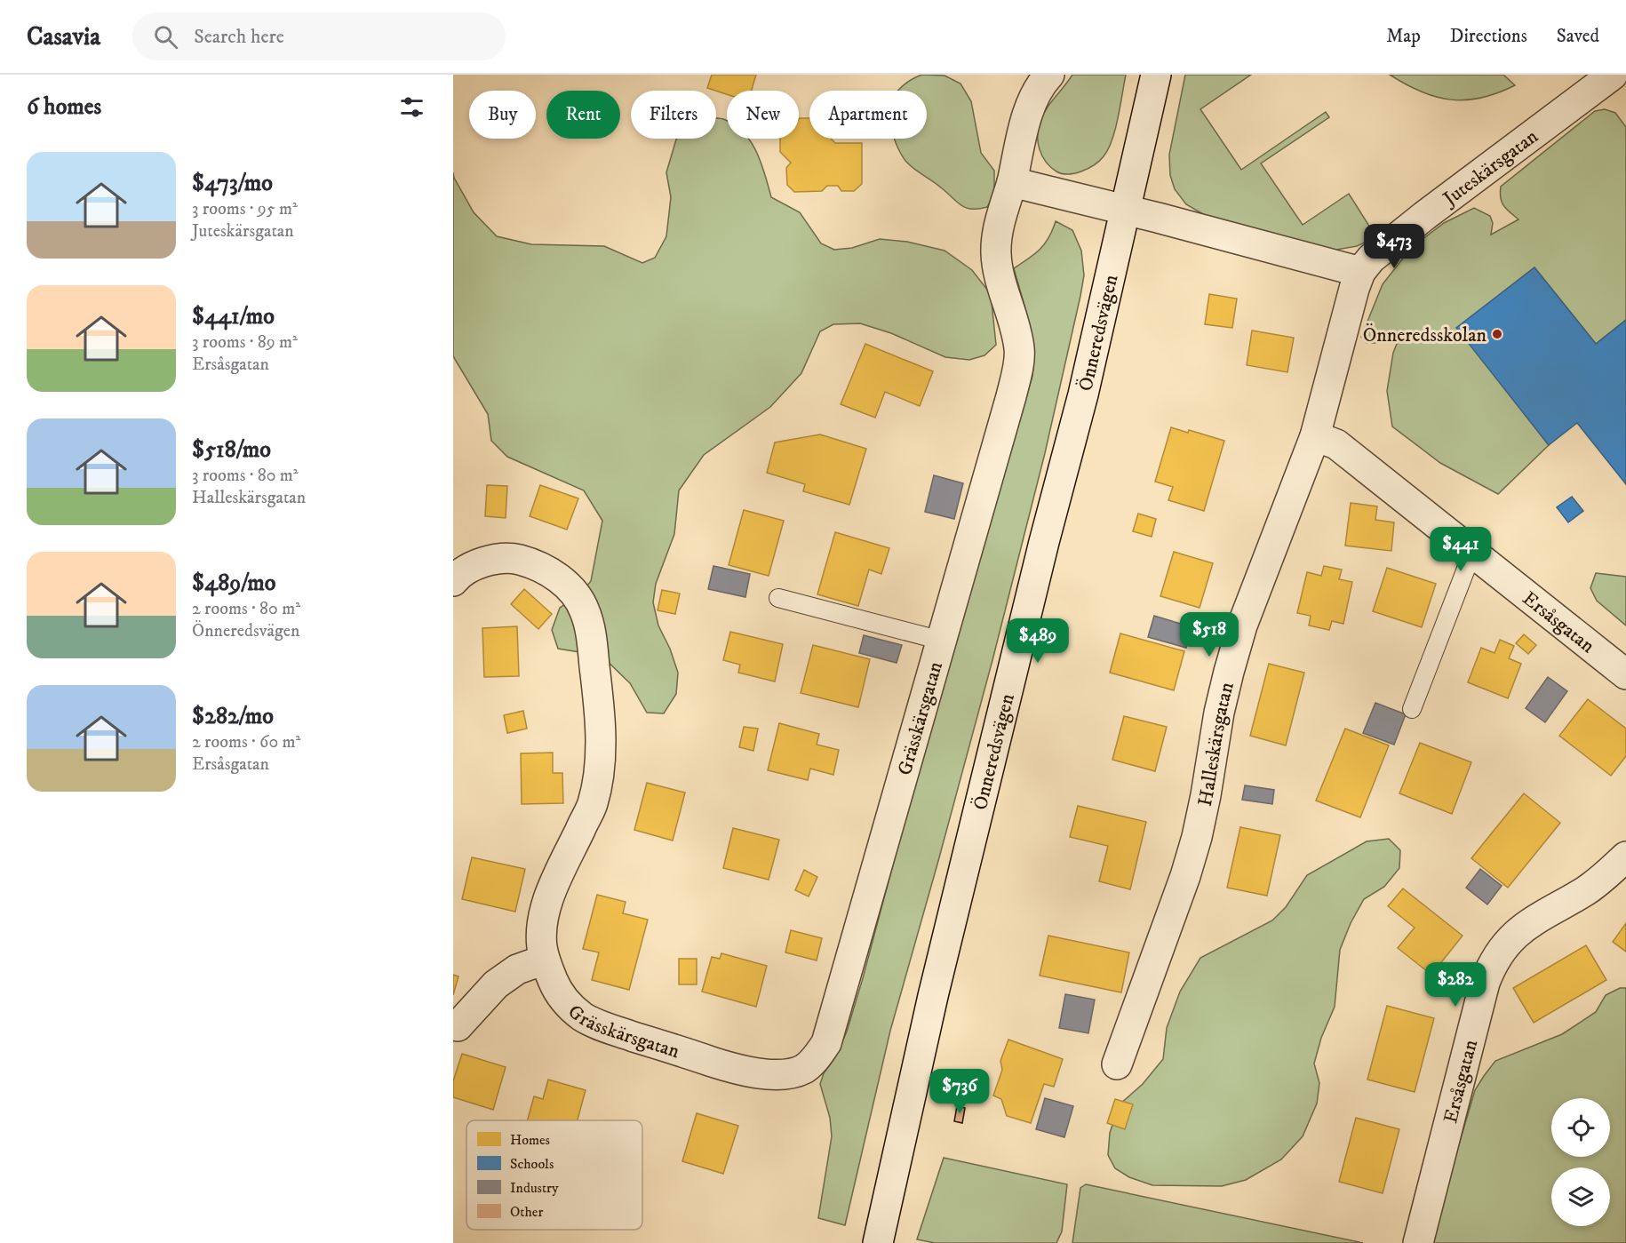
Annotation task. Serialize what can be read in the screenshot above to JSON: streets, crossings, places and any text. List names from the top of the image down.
{
  "streets": {
    "street": [
      "Juteskärsgatan",
      "Önneredsvägen",
      "Ersåsgatan",
      "Grässkärsgatan",
      "Halleskärsgatan"
    ]
  },
  "crossings": [
    ["Juteskärsgatan", "Halleskärsgatan"],
    ["Ersåsgatan", "Halleskärsgatan"]
  ],
  "places": ["Önneredsskolan"],
  "legend": [
    "Homes",
    "Schools",
    "Industry",
    "Other"
  ],
  "page": {
    "header": "Casavia",
    "search": "Search here",
    "nav": ["Map", "Directions", "Saved"],
    "heading": "6 homes",
    "chip": [
      "Buy",
      "Rent",
      "Filters",
      "New",
      "Apartment"
    ],
    "list": [
      {
        "name": "$473/mo",
        "note": "3 rooms · 95 m² · Juteskärsgatan"
      },
      {
        "name": "$441/mo",
        "note": "3 rooms · 89 m² · Ersåsgatan"
      },
      {
        "name": "$518/mo",
        "note": "3 rooms · 80 m² · Halleskärsgatan"
      },
      {
        "name": "$489/mo",
        "note": "2 rooms · 80 m² · Önneredsvägen"
      },
      {
        "name": "$282/mo",
        "note": "2 rooms · 60 m² · Ersåsgatan"
      }
    ],
    "price": [
      "$473",
      "$441",
      "$518",
      "$489",
      "$282",
      "$736"
    ]
  }
}
